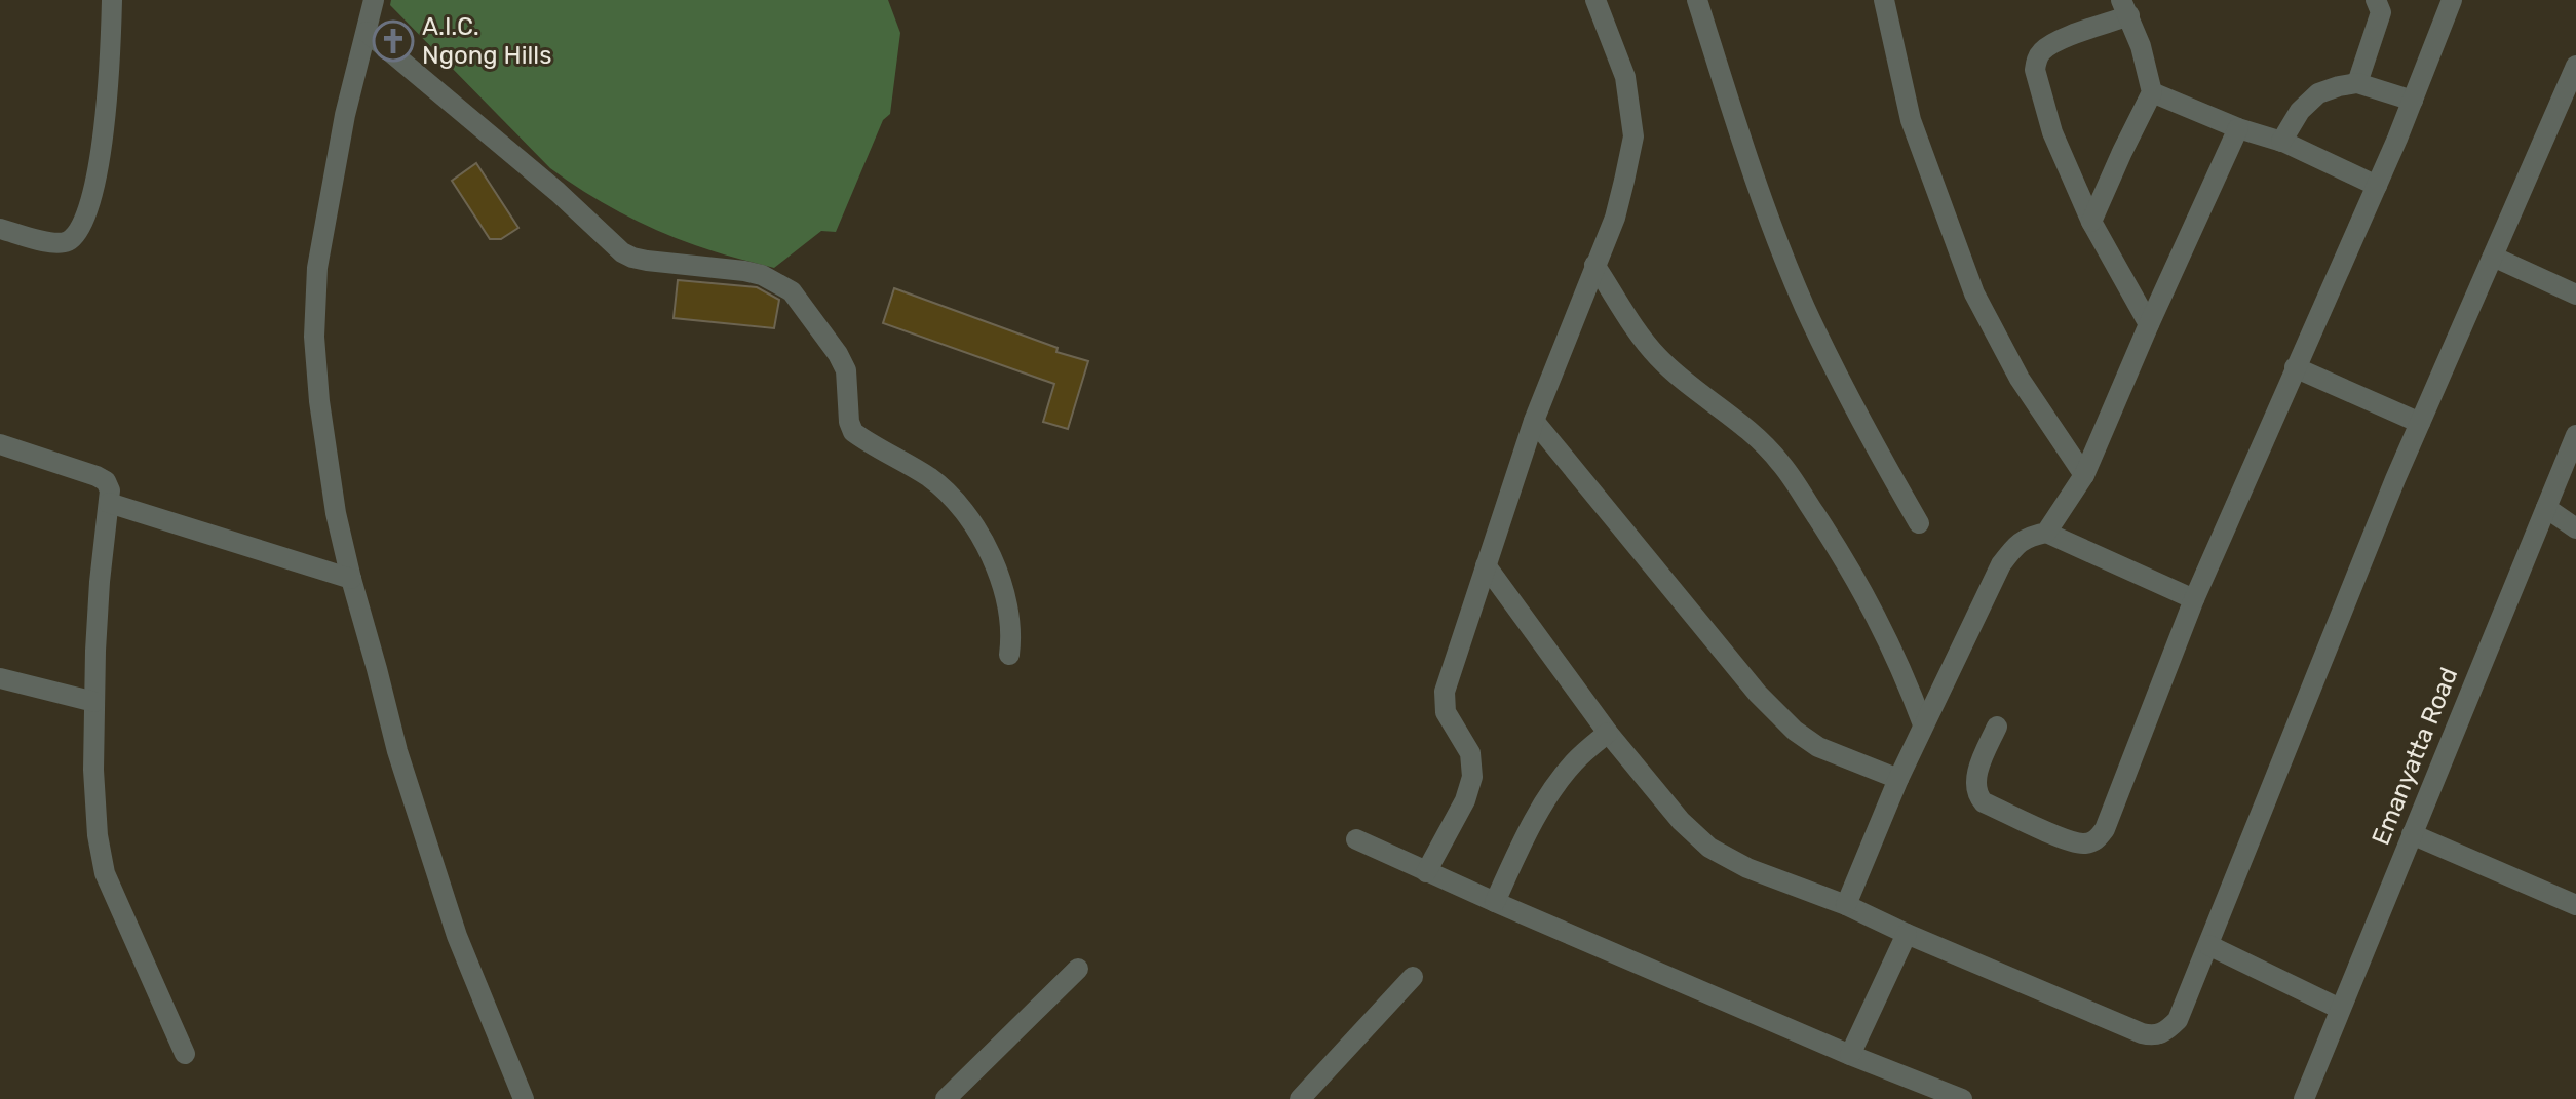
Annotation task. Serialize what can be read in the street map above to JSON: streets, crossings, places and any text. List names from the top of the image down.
{
  "streets": {
    "street": ["Emanyatta Road"]
  },
  "places": {
    "church": ["A.I.C. Ngong Hills"]
  }
}
